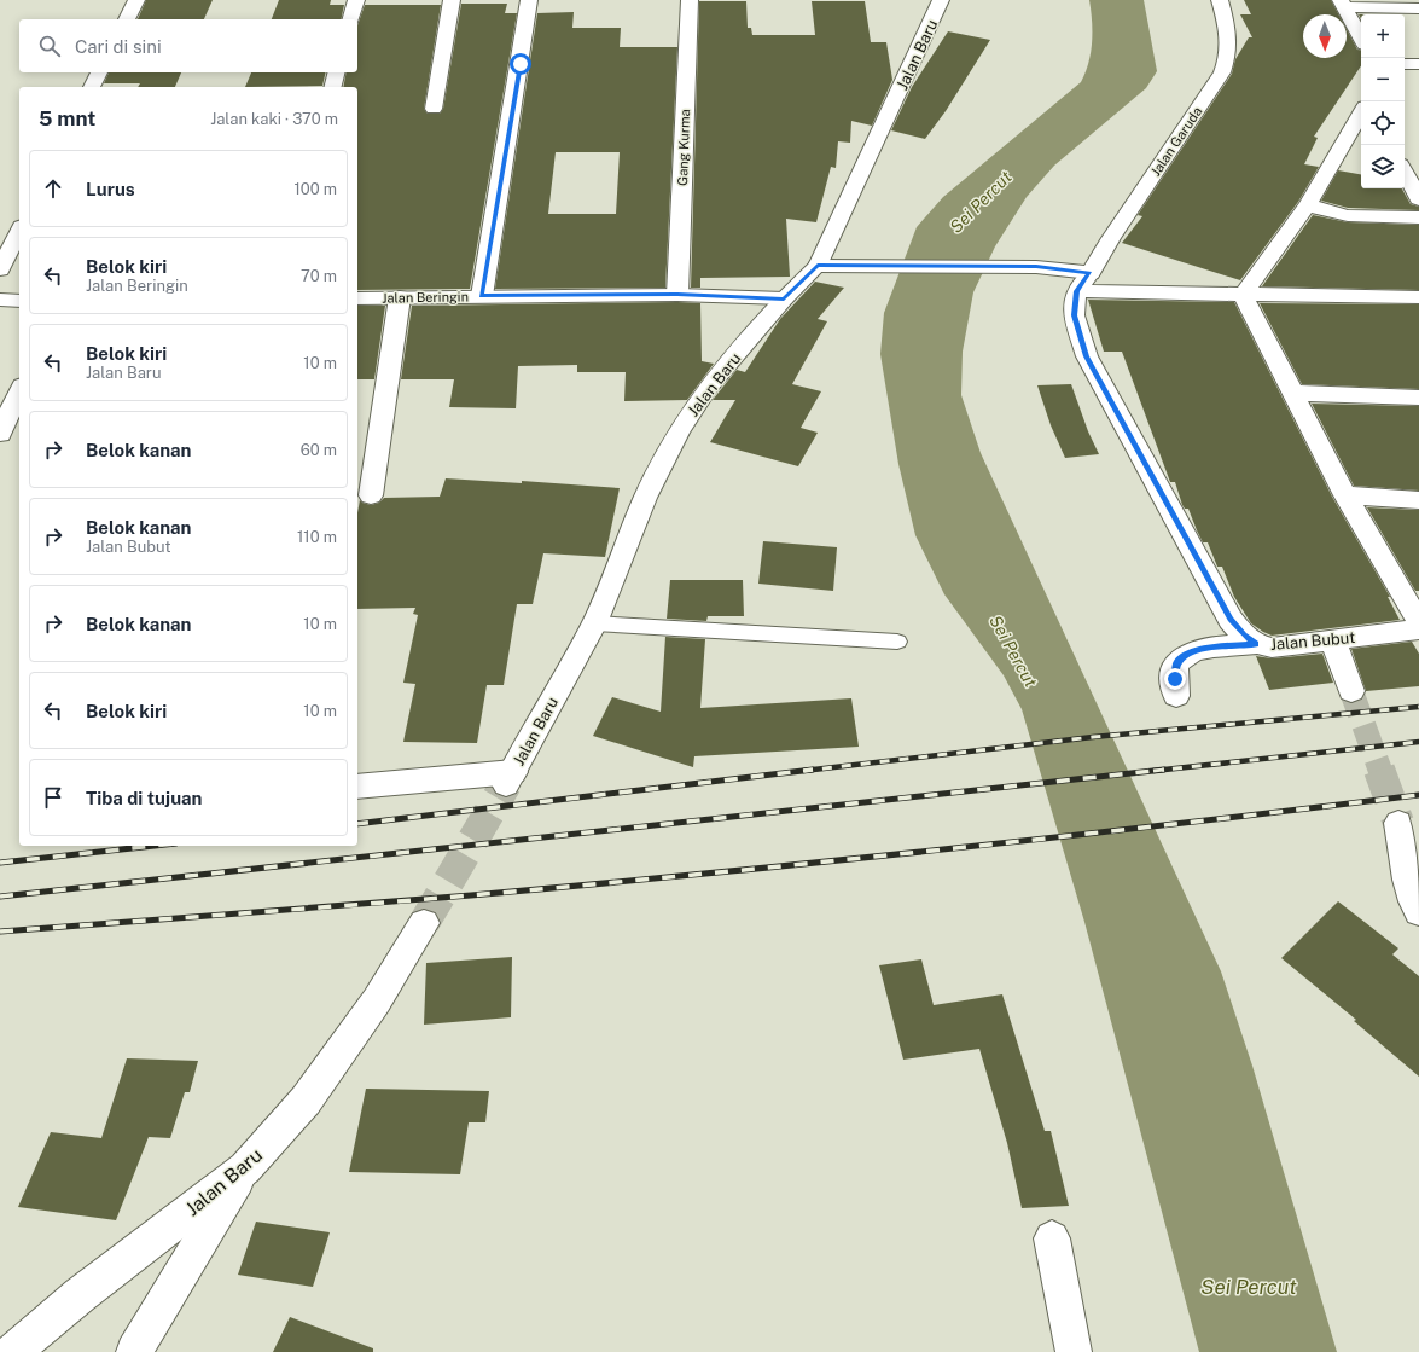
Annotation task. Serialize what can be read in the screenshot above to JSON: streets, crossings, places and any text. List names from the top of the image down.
{
  "streets": {
    "street": [
      "Jalan Baru",
      "Jalan Garuda",
      "Gang Kurma",
      "Jalan Beringin",
      "Jalan Bubut"
    ]
  },
  "crossings": [
    ["Jalan Baru", "Jalan Beringin"],
    ["Jalan Garuda", "Jalan Bubut"],
    ["Gang Kurma", "Jalan Beringin"]
  ],
  "water": ["Sei Percut"],
  "north": "bottom",
  "page": {
    "map_buttons": ["+", "−"],
    "search": "Cari di sini",
    "heading": ["5 mnt", "Jalan kaki · 370 m"],
    "list": [
      ["Lurus", "100 m"],
      ["Belok kiri", "Jalan Beringin", "70 m"],
      ["Belok kiri", "Jalan Baru", "10 m"],
      ["Belok kanan", "60 m"],
      ["Belok kanan", "Jalan Bubut", "110 m"],
      ["Belok kanan", "10 m"],
      ["Belok kiri", "10 m"],
      "Tiba di tujuan"
    ]
  }
}
